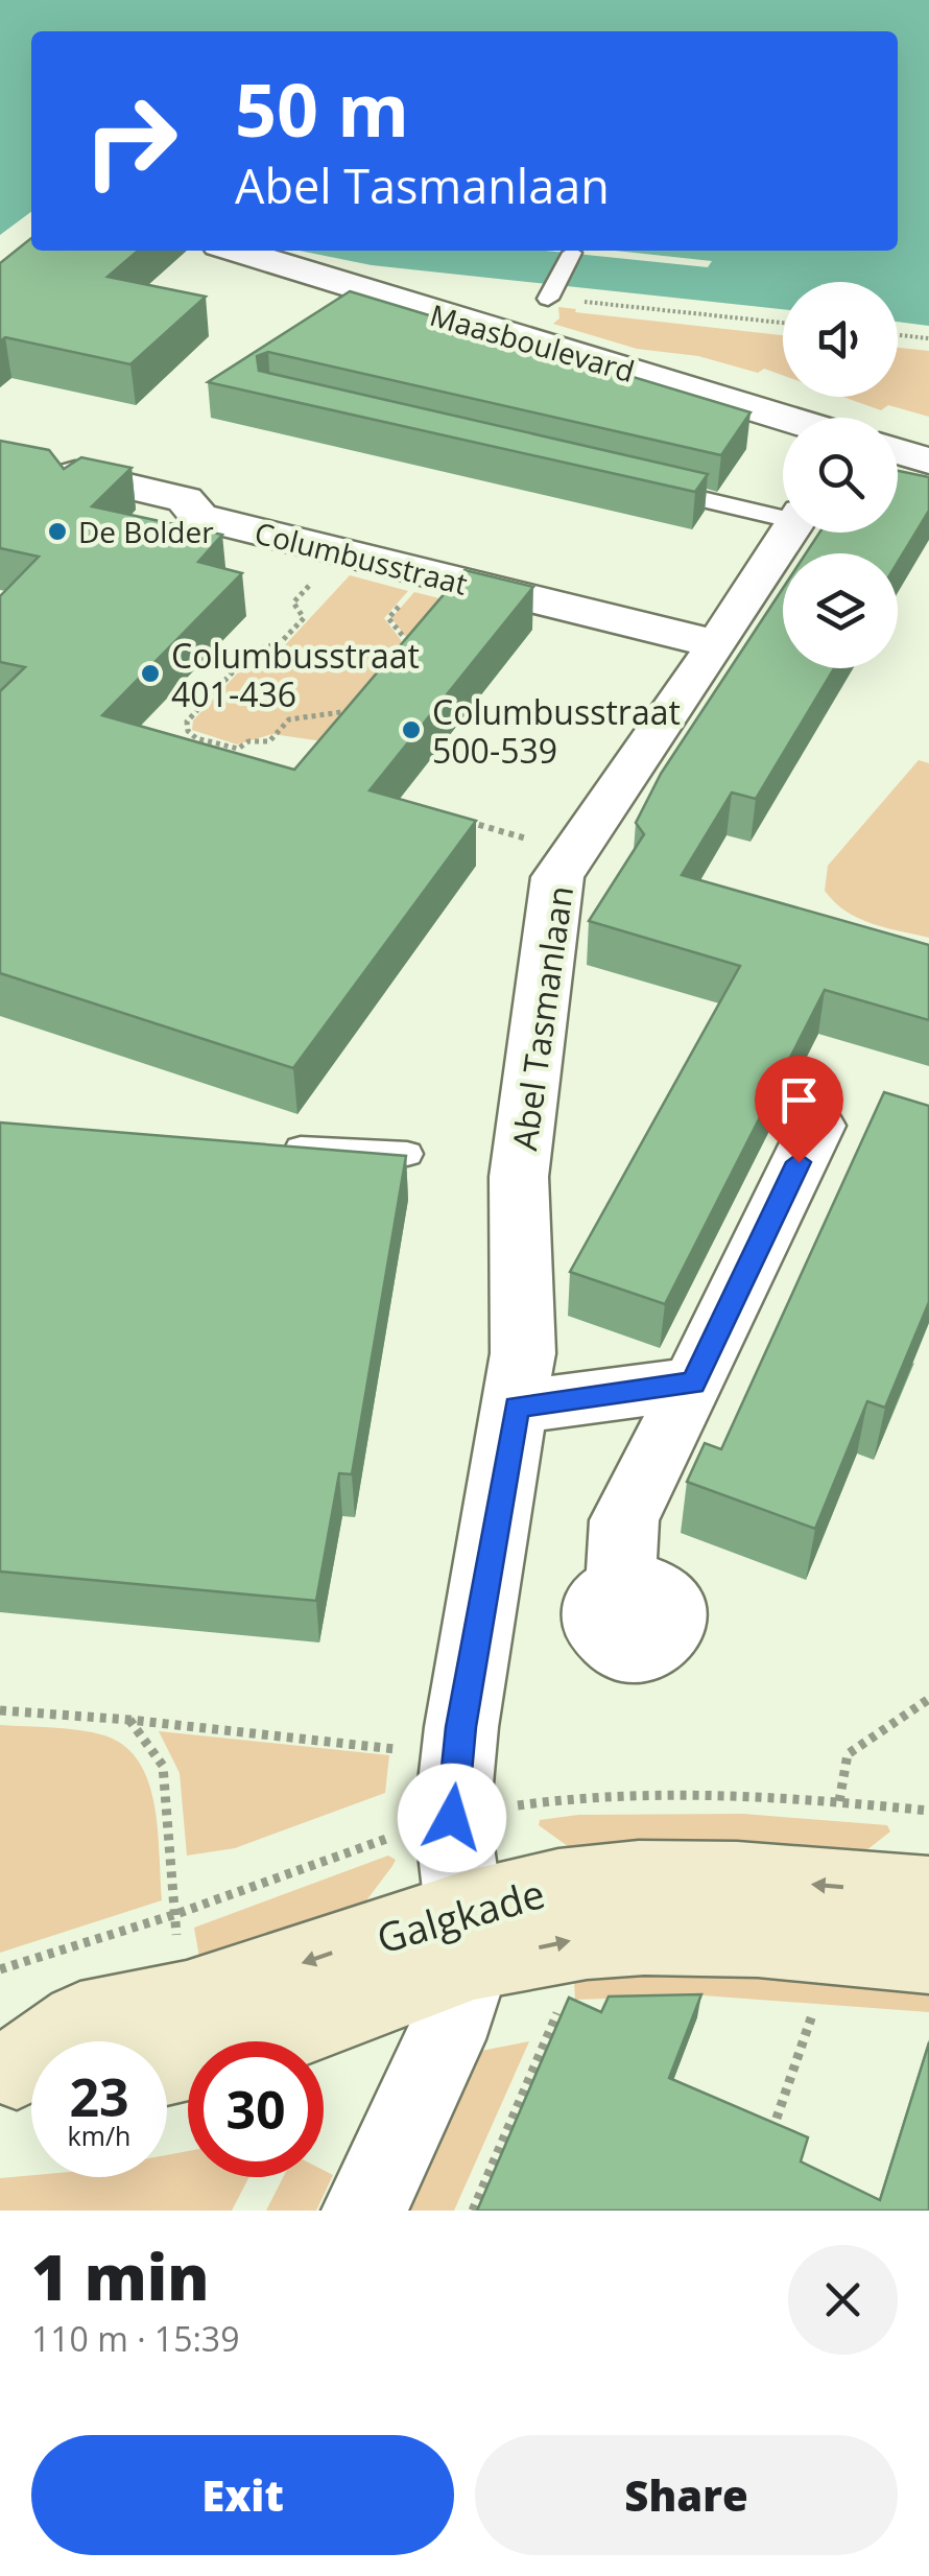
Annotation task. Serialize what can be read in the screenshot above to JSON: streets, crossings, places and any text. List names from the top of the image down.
{
  "streets": {
    "main road": ["Galgkade"],
    "street": ["Maasboulevard", "Columbusstraat", "Abel Tasmanlaan"]
  },
  "crossings": [
    ["Columbusstraat", "Abel Tasmanlaan"],
    ["Abel Tasmanlaan", "Galgkade"]
  ],
  "places": ["De Bolder", "Columbusstraat 401-436", "Columbusstraat 500-539"],
  "page": {
    "turn": ["50 m", "Abel Tasmanlaan"],
    "speed": "23 km/h",
    "limit": "30",
    "heading": ["1 min", "110 m · 15:39"],
    "buttons": ["Exit", "Share"]
  }
}
